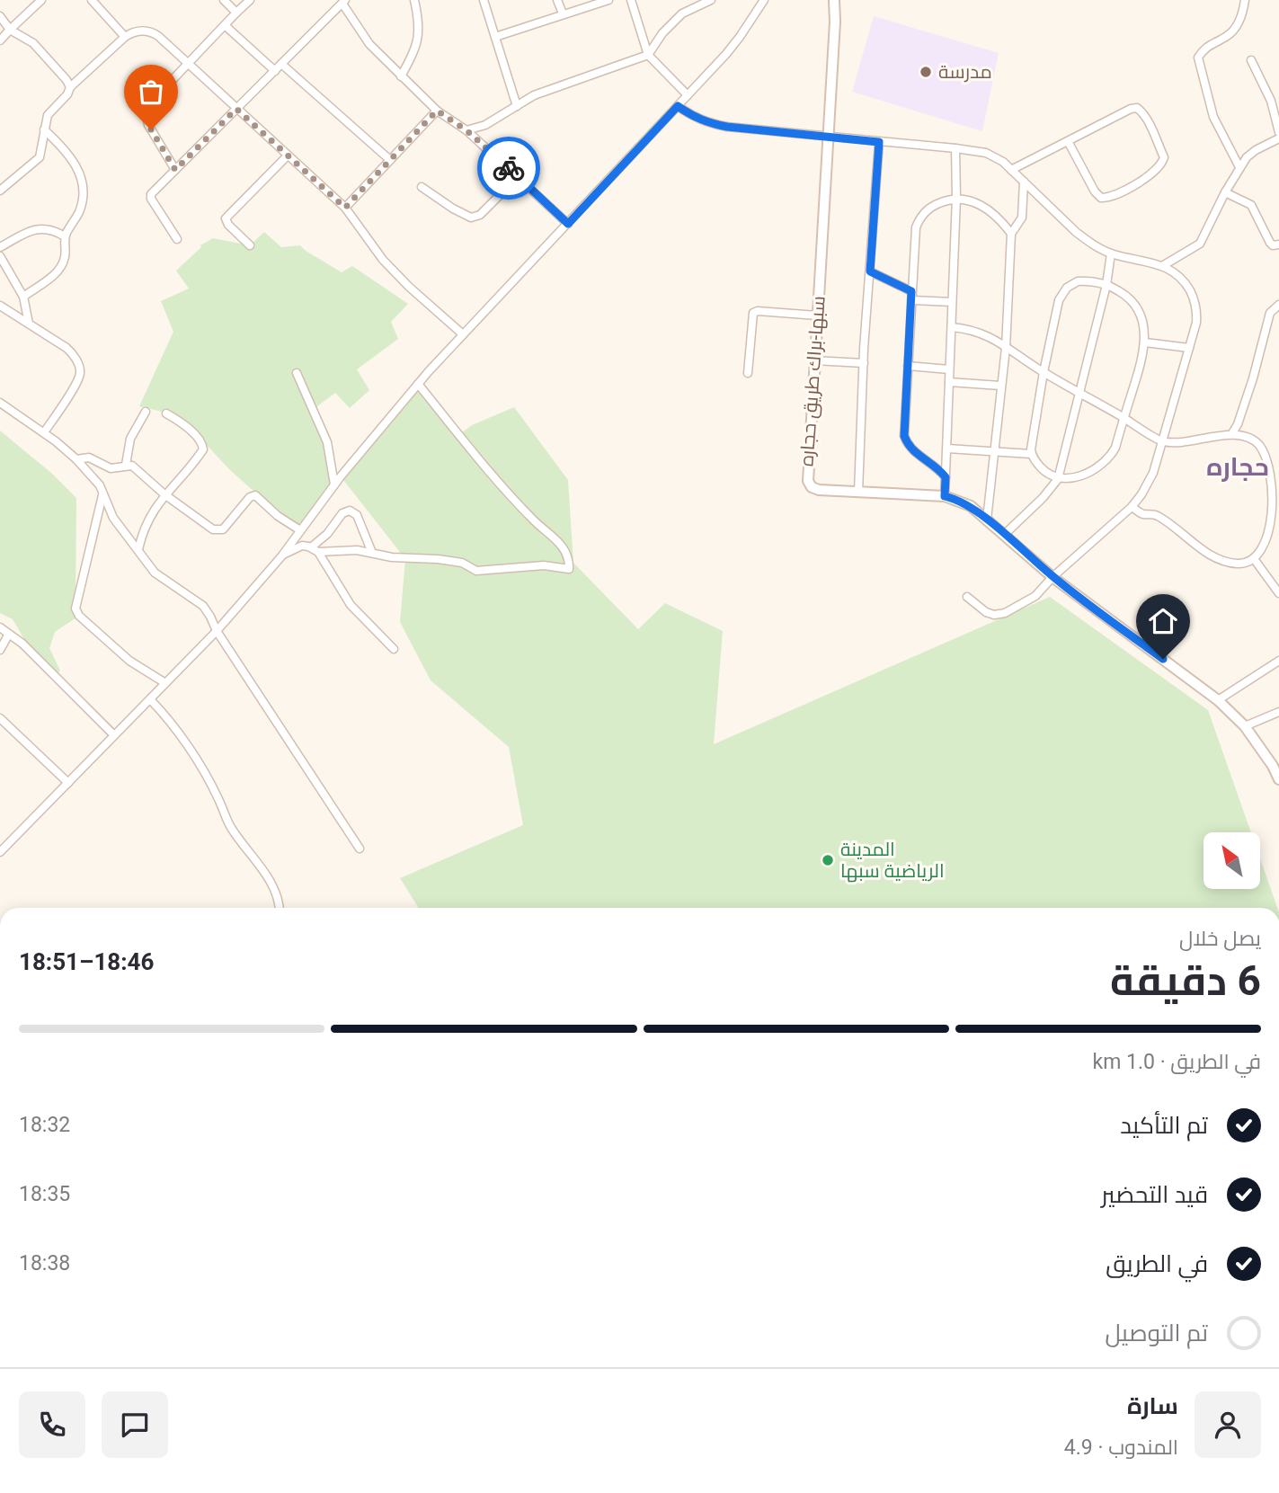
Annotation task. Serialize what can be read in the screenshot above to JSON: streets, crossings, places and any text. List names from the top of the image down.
{
  "streets": {
    "main road": ["سبها-براك طريق حجاره"]
  },
  "districts": ["حجاره"],
  "places": ["مدرسة", "المدينة الرياضية سبها"],
  "north": "top left",
  "page": {
    "heading": ["6 دقيقة", "يصل خلال", "18:46–18:51"],
    "panel": ["سارة", "المندوب · 4.9"],
    "bar": "في الطريق · 1.0 km",
    "list": [
      ["تم التأكيد", "18:32"],
      ["قيد التحضير", "18:35"],
      ["في الطريق", "18:38"],
      "تم التوصيل"
    ]
  }
}
